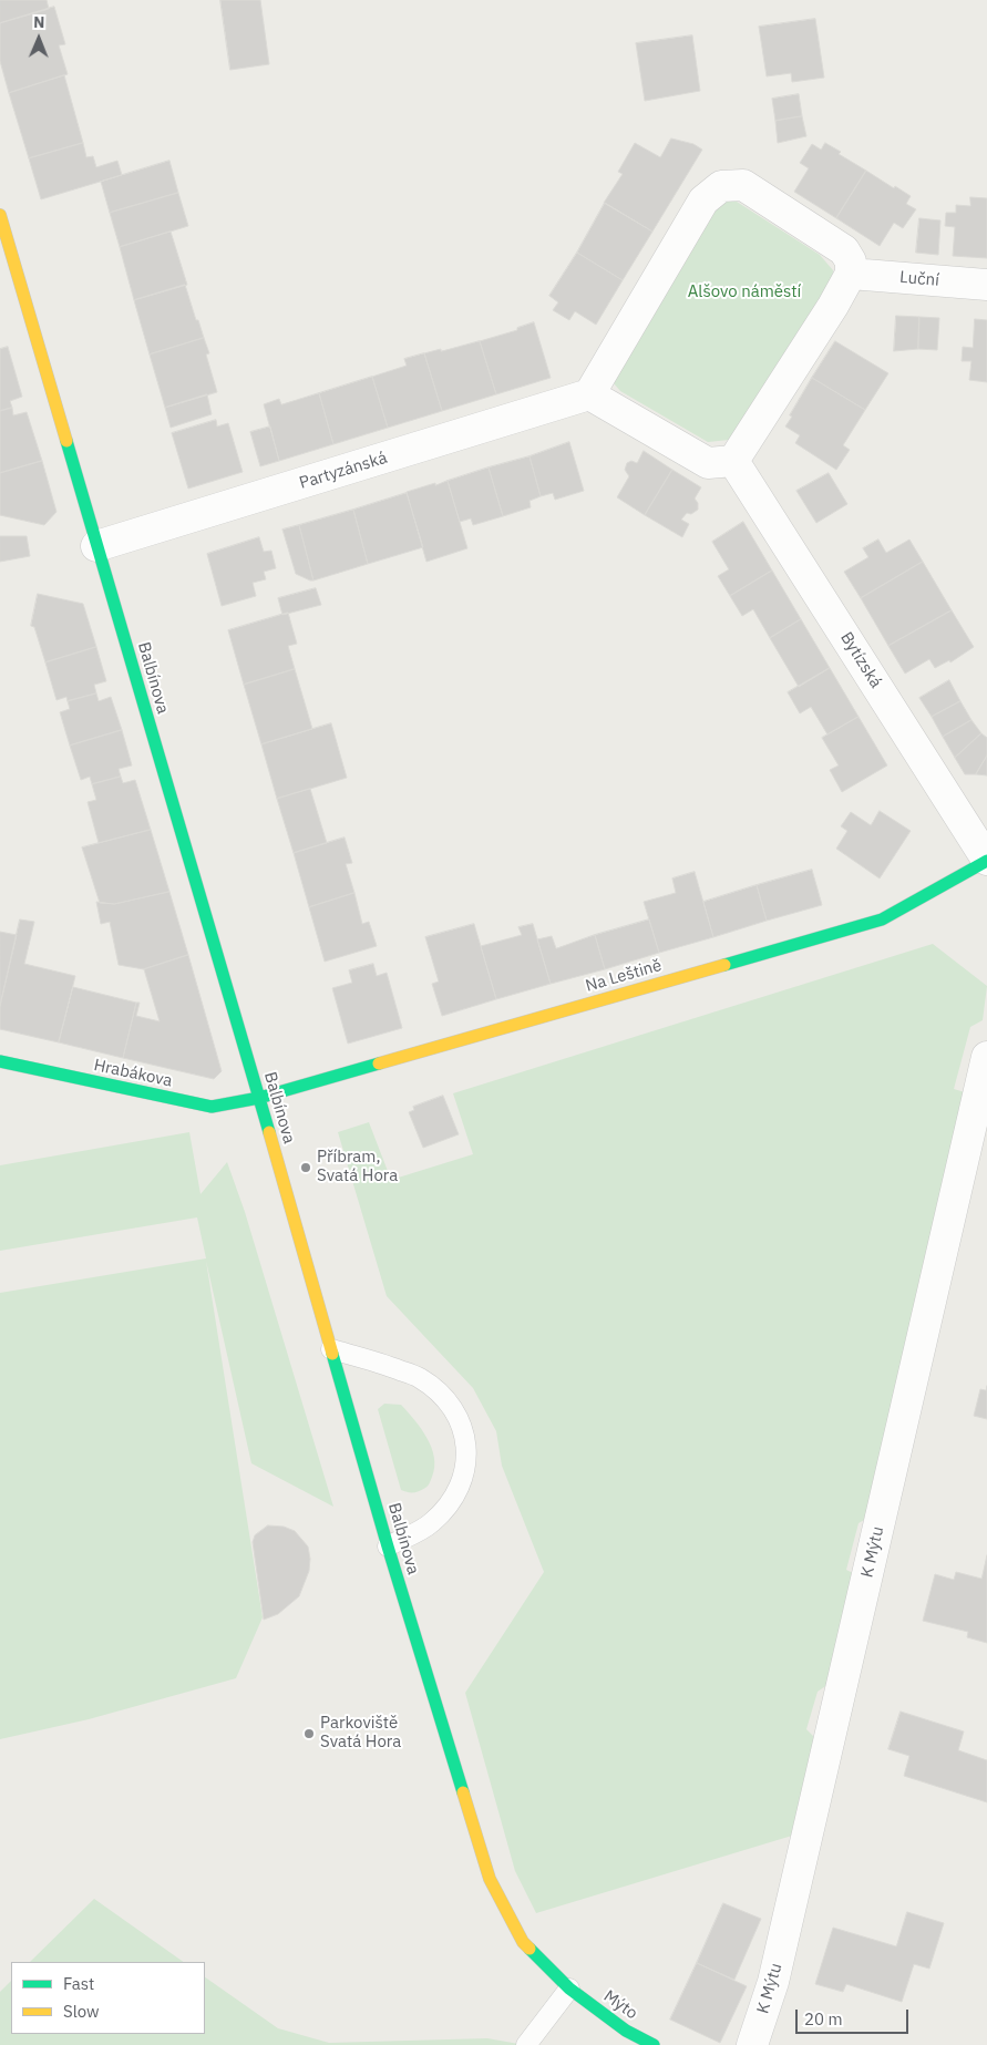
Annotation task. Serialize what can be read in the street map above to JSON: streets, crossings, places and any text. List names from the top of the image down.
{
  "streets": {
    "main road": [
      "Balbínova",
      "Na Leštině",
      "Hrabákova",
      "Mýto"
    ],
    "street": [
      "Luční",
      "Partyzánská",
      "Bytízská",
      "K Mýtu"
    ]
  },
  "crossings": [
    ["Partyzánská", "Balbínova"],
    ["Bytízská", "Na Leštině"],
    ["Balbínova", "Na Leštině"],
    ["Balbínova", "Hrabákova"],
    ["Balbínova", "Mýto"],
    ["Na Leštině", "Hrabákova"]
  ],
  "parks": ["Alšovo náměstí"],
  "places": ["Příbram, Svatá Hora", "Parkoviště Svatá Hora"],
  "legend": ["Fast", "Slow"],
  "scale_bar": "20 m",
  "north": "top"
}
